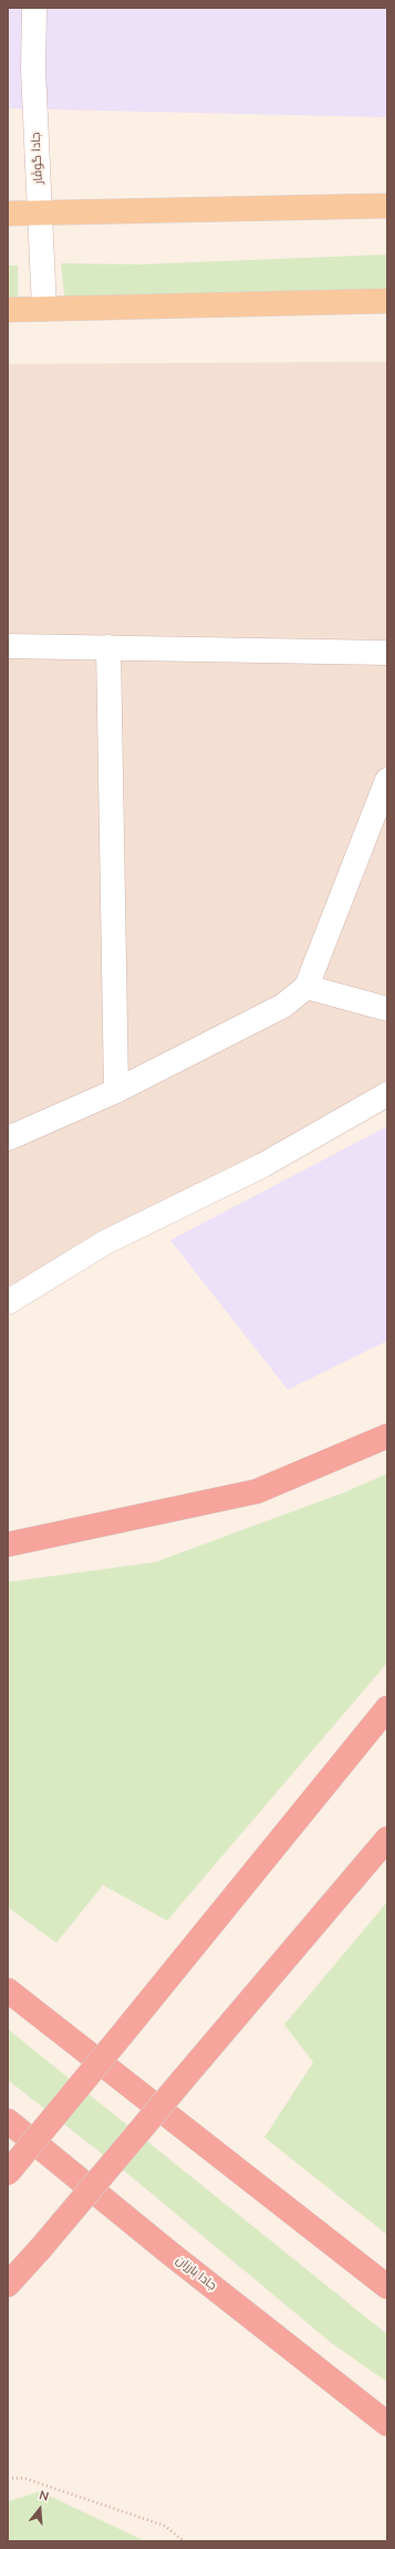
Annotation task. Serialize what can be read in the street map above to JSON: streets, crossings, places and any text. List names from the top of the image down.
{
  "streets": {
    "highway": ["جادا بارزان"],
    "street": ["جادا گوڤار"]
  },
  "north": "top"
}
